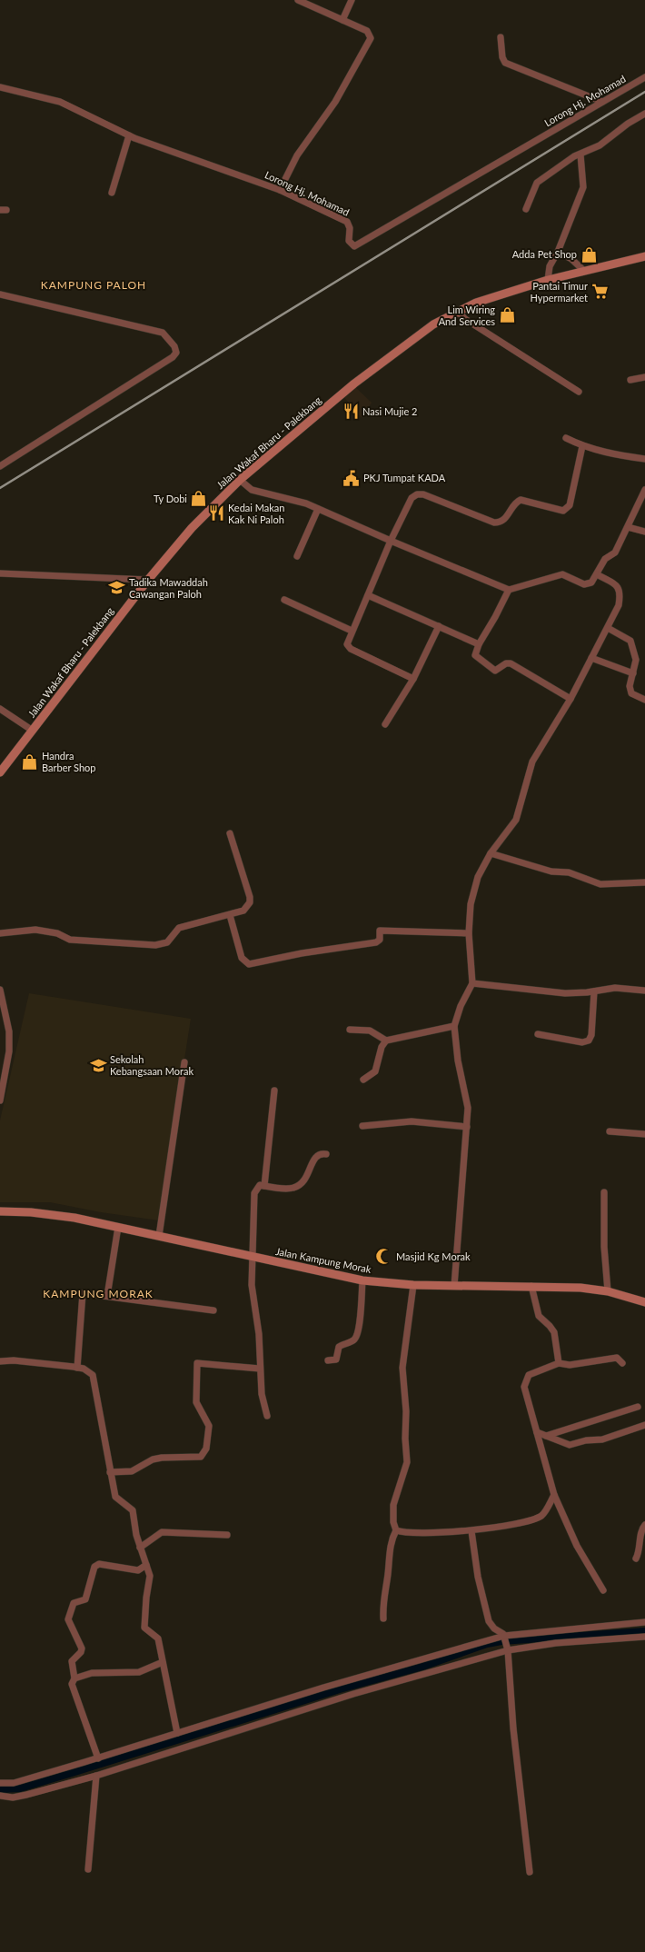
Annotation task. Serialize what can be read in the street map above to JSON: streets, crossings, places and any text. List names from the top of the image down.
{
  "streets": {
    "main road": ["Jalan Wakaf Bharu - Palekbang", "Jalan Kampung Morak"],
    "street": ["Lorong Hj. Mohamad"]
  },
  "districts": ["KAMPUNG PALOH", "KAMPUNG MORAK"],
  "places": {
    "shop": [
      "Adda Pet Shop",
      "Lim Wiring And Services",
      "Ty Dobi",
      "Handra Barber Shop"
    ],
    "supermarket": ["Pantai Timur Hypermarket"],
    "restaurant": ["Nasi Mujie 2", "Kedai Makan Kak Ni Paloh"],
    "public building": ["PKJ Tumpat KADA"],
    "school or university": ["Tadika Mawaddah Cawangan Paloh", "Sekolah Kebangsaan Morak"],
    "mosque": ["Masjid Kg Morak"]
  }
}
